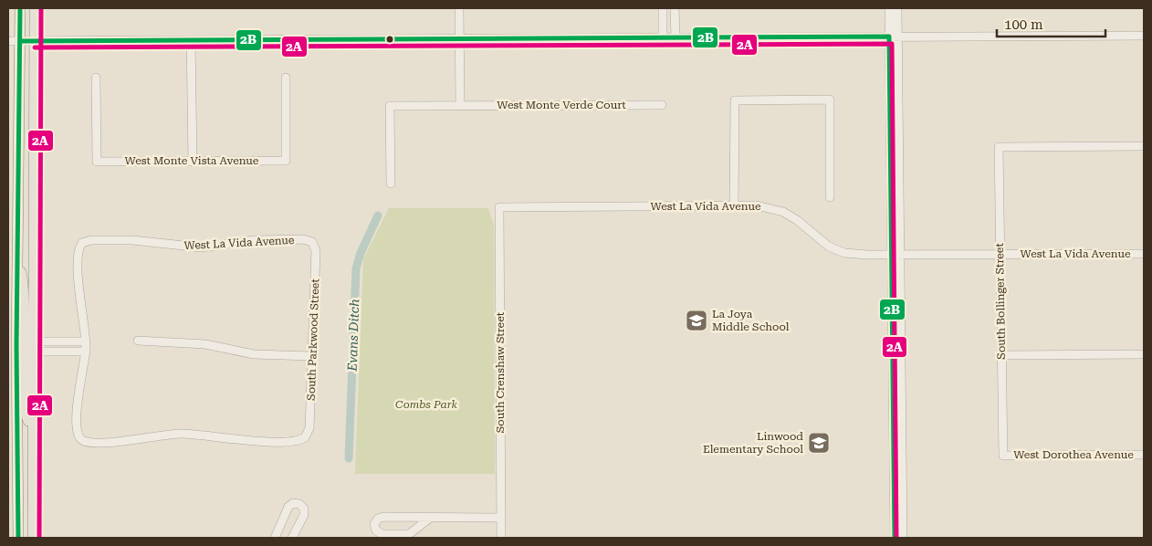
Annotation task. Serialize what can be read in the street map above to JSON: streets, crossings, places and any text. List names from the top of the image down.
{
  "streets": {
    "street": [
      "West Monte Verde Court",
      "West Monte Vista Avenue",
      "West La Vida Avenue",
      "South Bollinger Street",
      "South Parkwood Street",
      "South Crenshaw Street",
      "West Dorothea Avenue"
    ]
  },
  "crossings": [
    ["West La Vida Avenue", "South Bollinger Street"],
    ["West La Vida Avenue", "South Parkwood Street"],
    ["West La Vida Avenue", "South Crenshaw Street"],
    ["South Bollinger Street", "West Dorothea Avenue"]
  ],
  "water": ["Evans Ditch"],
  "parks": ["Combs Park"],
  "places": {
    "school or university": ["La Joya Middle School", "Linwood Elementary School"]
  },
  "lines": ["transit line 2B", "transit line 2A"],
  "scale_bar": "100 m"
}
